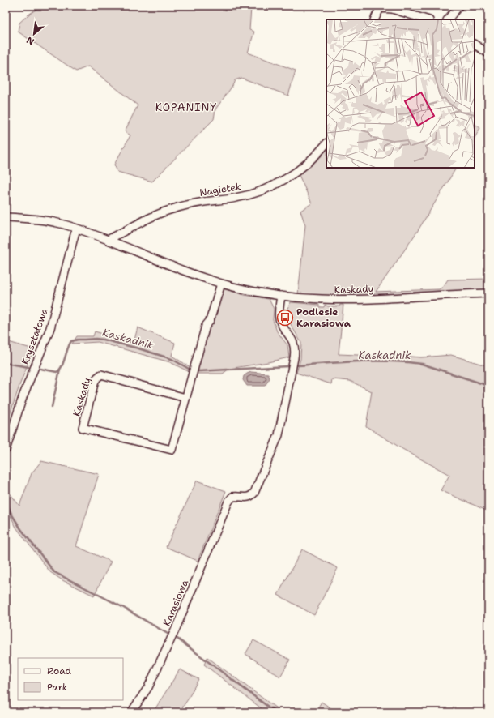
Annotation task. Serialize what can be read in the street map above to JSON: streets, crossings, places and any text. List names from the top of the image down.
{
  "streets": {
    "street": [
      "Nagietek",
      "Kaskady",
      "Kryształowa",
      "Karasiowa"
    ]
  },
  "crossings": [
    ["Nagietek", "Kaskady"],
    ["Kaskady", "Kryształowa"],
    ["Kaskady", "Karasiowa"]
  ],
  "districts": ["KOPANINY"],
  "water": ["Kaskadnik"],
  "places": {
    "bus stop": ["Podlesie Karasiowa"]
  },
  "legend": ["Road", "Park"],
  "north": "bottom left"
}
